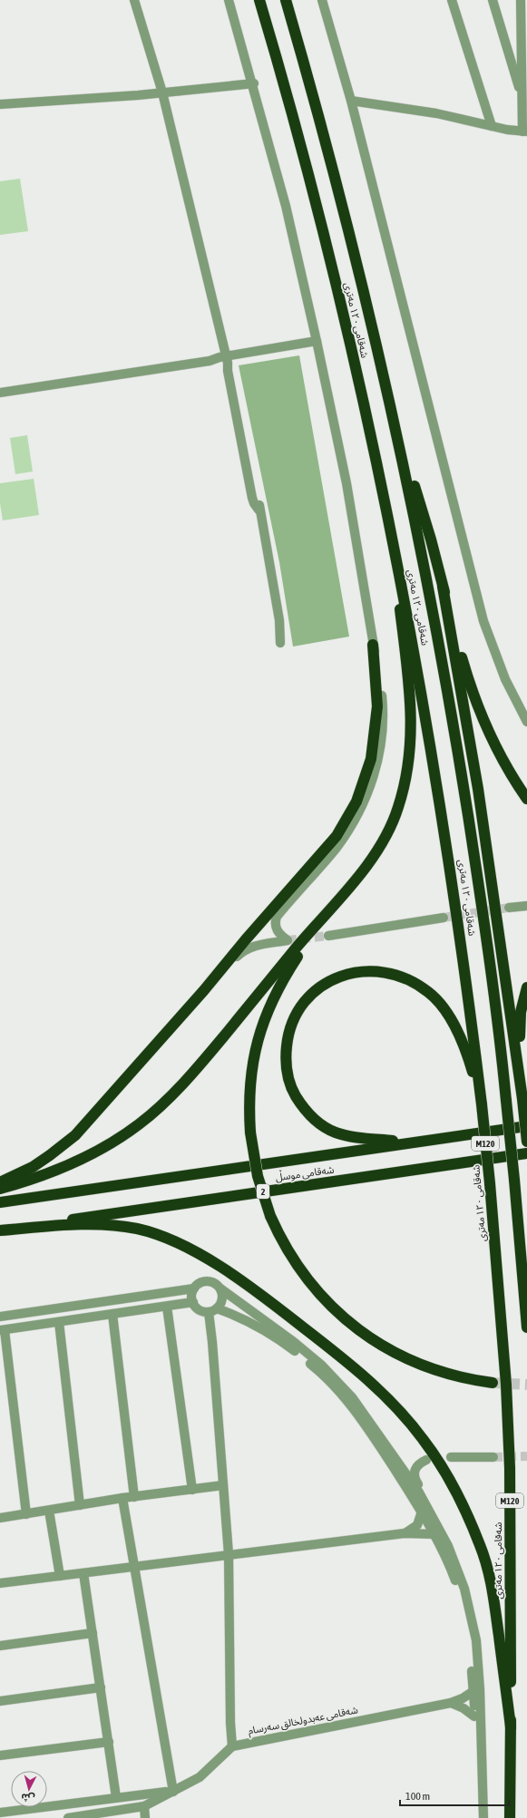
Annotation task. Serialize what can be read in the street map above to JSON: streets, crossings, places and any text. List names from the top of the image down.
{
  "streets": {
    "highway": [
      "شەقامی ١٢٠ مەتری",
      "M120",
      "شەقامی موسڵ",
      "2"
    ],
    "street": ["شەقامی عەبدولخالق سەرسام"]
  },
  "scale_bar": "100 m",
  "north": "bottom"
}
